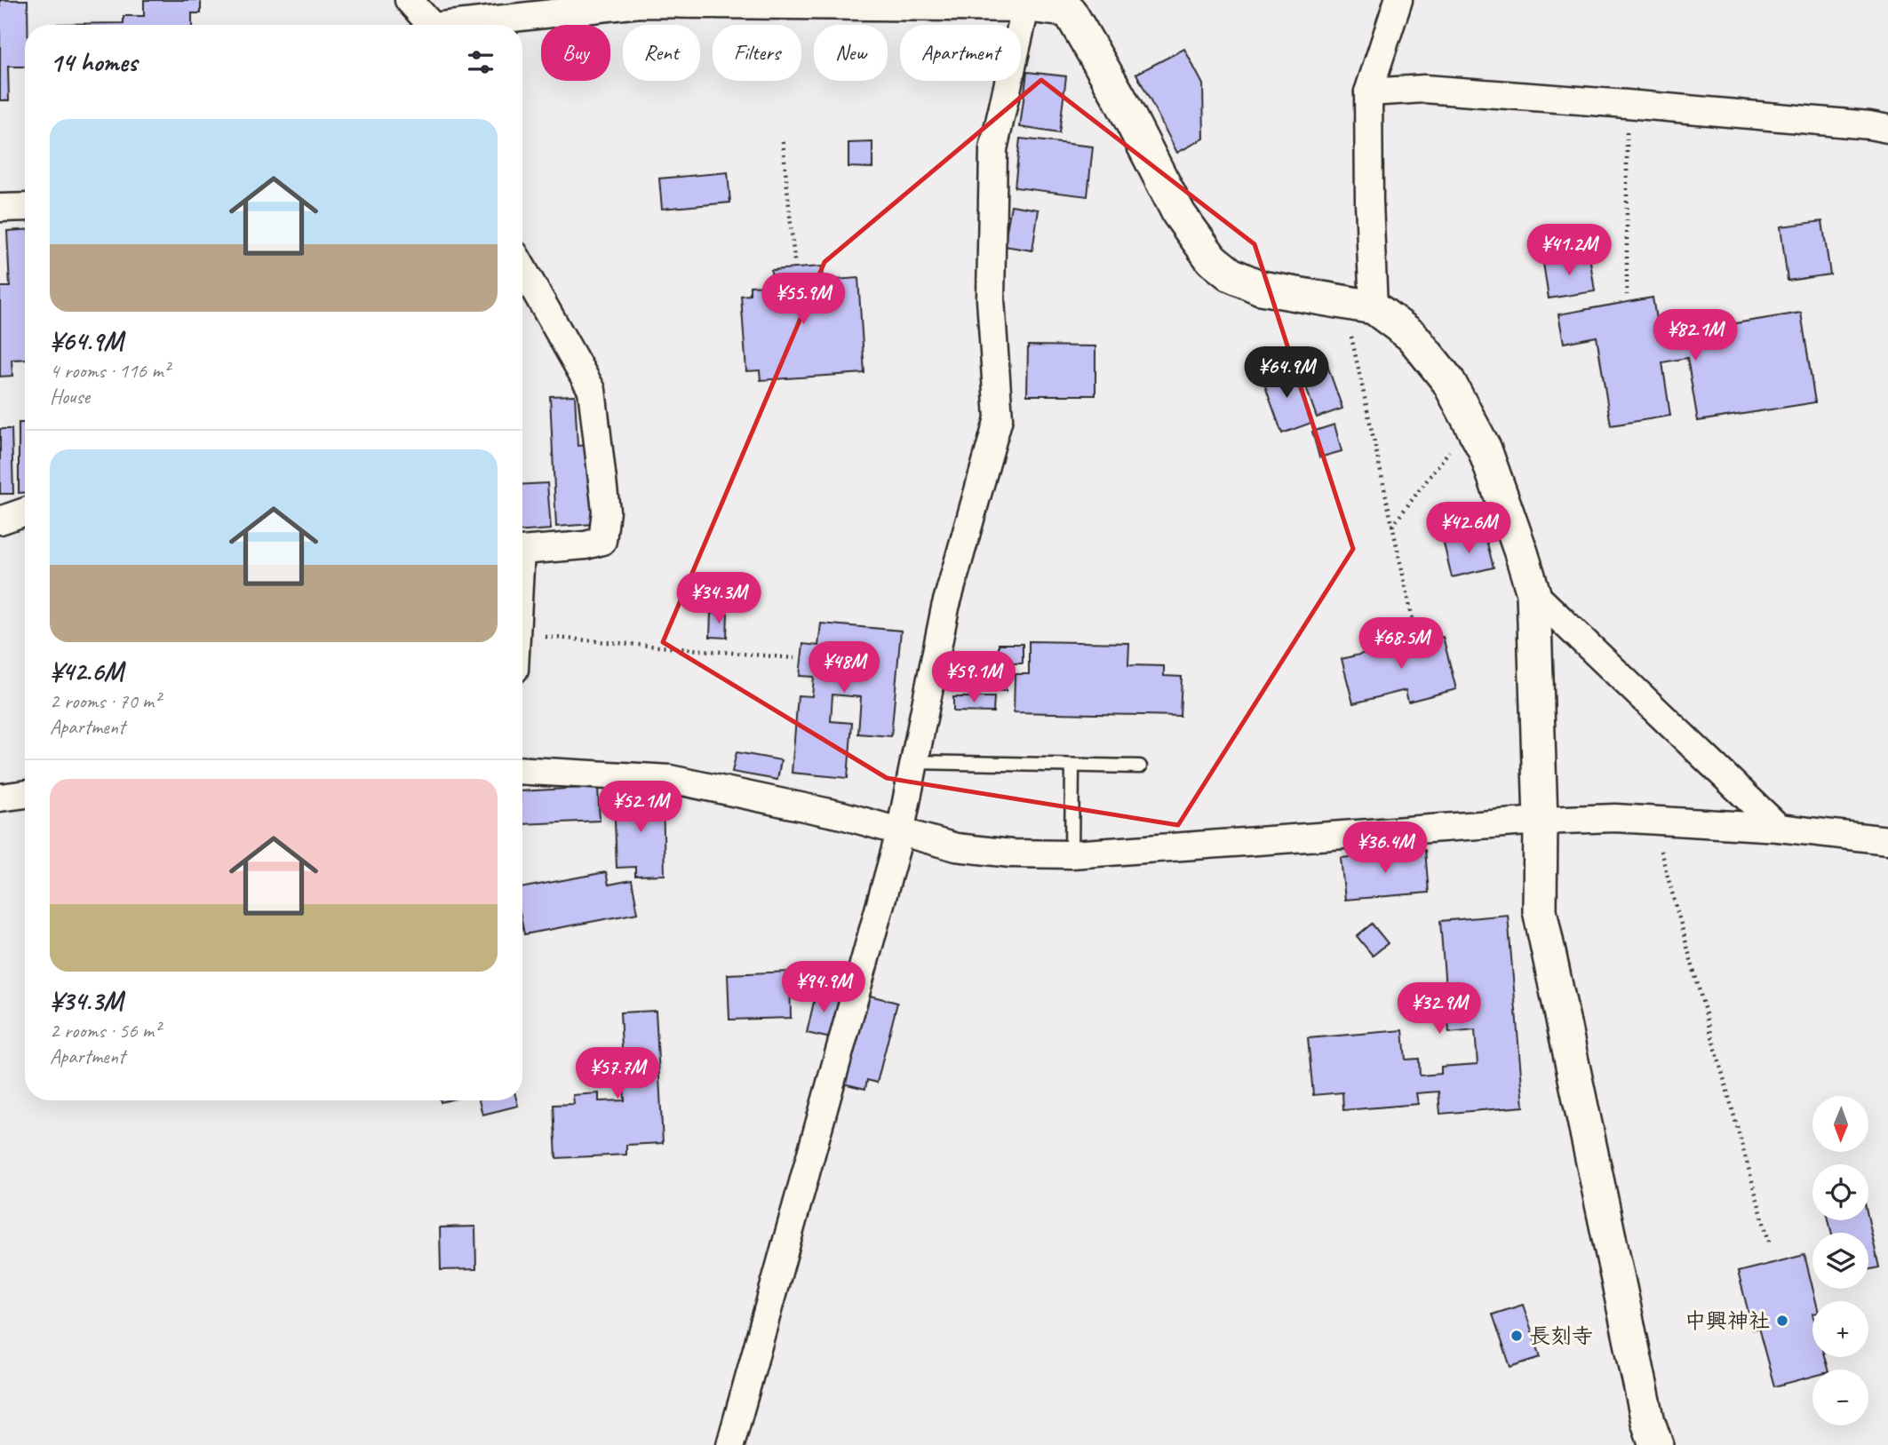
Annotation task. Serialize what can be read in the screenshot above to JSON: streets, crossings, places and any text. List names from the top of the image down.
{
  "places": ["中興神社", "長刻寺"],
  "north": "bottom",
  "page": {
    "chip": [
      "Buy",
      "Rent",
      "Filters",
      "New",
      "Apartment"
    ],
    "heading": "14 homes",
    "list": [
      {
        "name": "¥64.9M",
        "note": "4 rooms · 116 m² · House"
      },
      {
        "name": "¥42.6M",
        "note": "2 rooms · 70 m² · Apartment"
      },
      {
        "name": "¥34.3M",
        "note": "2 rooms · 56 m² · Apartment"
      }
    ],
    "price": [
      "¥41.2M",
      "¥55.9M",
      "¥82.1M",
      "¥64.9M",
      "¥42.6M",
      "¥34.3M",
      "¥68.5M",
      "¥48M",
      "¥59.1M",
      "¥52.1M",
      "¥36.4M",
      "¥94.9M",
      "¥32.9M",
      "¥57.7M"
    ],
    "map_buttons": ["+", "−"]
  }
}
